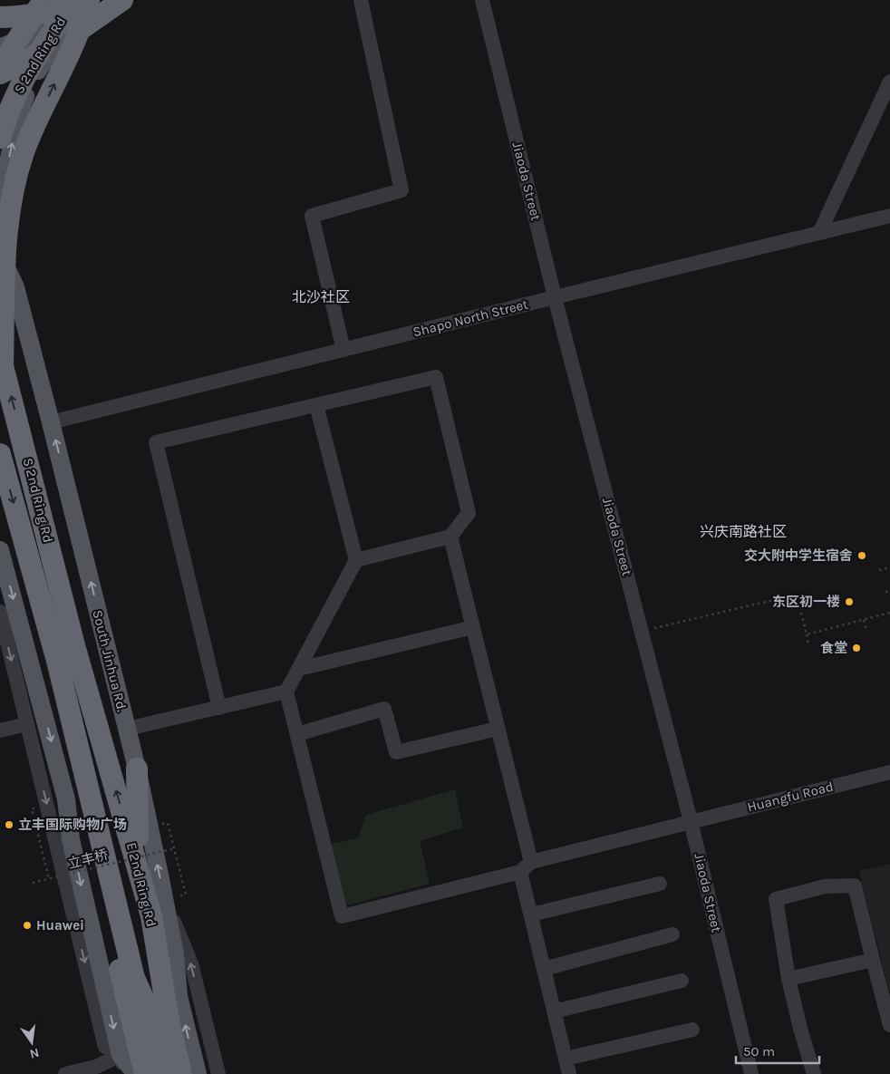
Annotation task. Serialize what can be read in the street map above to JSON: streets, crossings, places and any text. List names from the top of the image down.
{
  "streets": {
    "highway": ["S 2nd Ring Rd", "E 2nd Ring Rd"],
    "main road": ["South Jinhua Rd."],
    "street": ["Jiaoda Street", "Shapo North Street", "Huangfu Road"],
    "path": ["立丰桥"]
  },
  "crossings": [
    ["S 2nd Ring Rd", "E 2nd Ring Rd"],
    ["Jiaoda Street", "Shapo North Street"],
    ["Jiaoda Street", "Huangfu Road"],
    ["Shapo North Street", "South Jinhua Rd."]
  ],
  "districts": ["北沙社区", "兴庆南路社区"],
  "places": [
    "交大附中学生宿舍",
    "东区初一楼",
    "食堂",
    "立丰国际购物广场",
    "Huawei"
  ],
  "scale_bar": "50 m",
  "north": "bottom"
}
